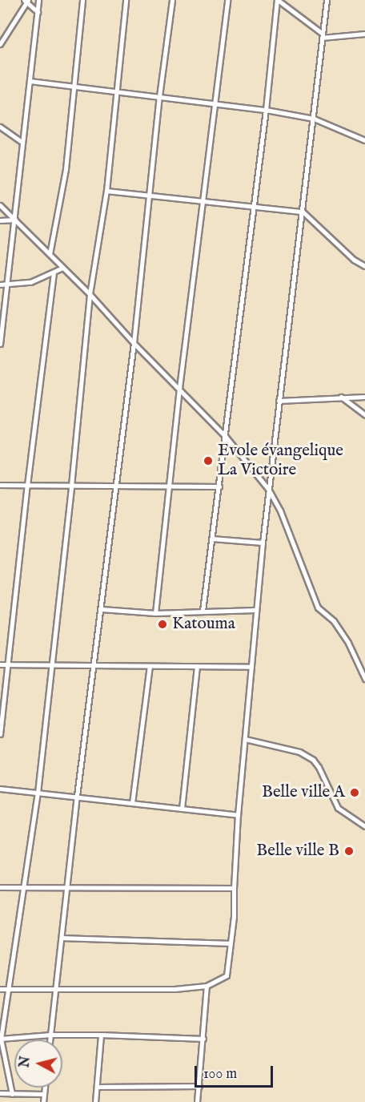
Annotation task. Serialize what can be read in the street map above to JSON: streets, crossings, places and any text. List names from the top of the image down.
{
  "places": [
    "Evole évangelique La Victoire",
    "Katouma",
    "Belle ville A",
    "Belle ville B"
  ],
  "scale_bar": "100 m",
  "north": "left"
}
